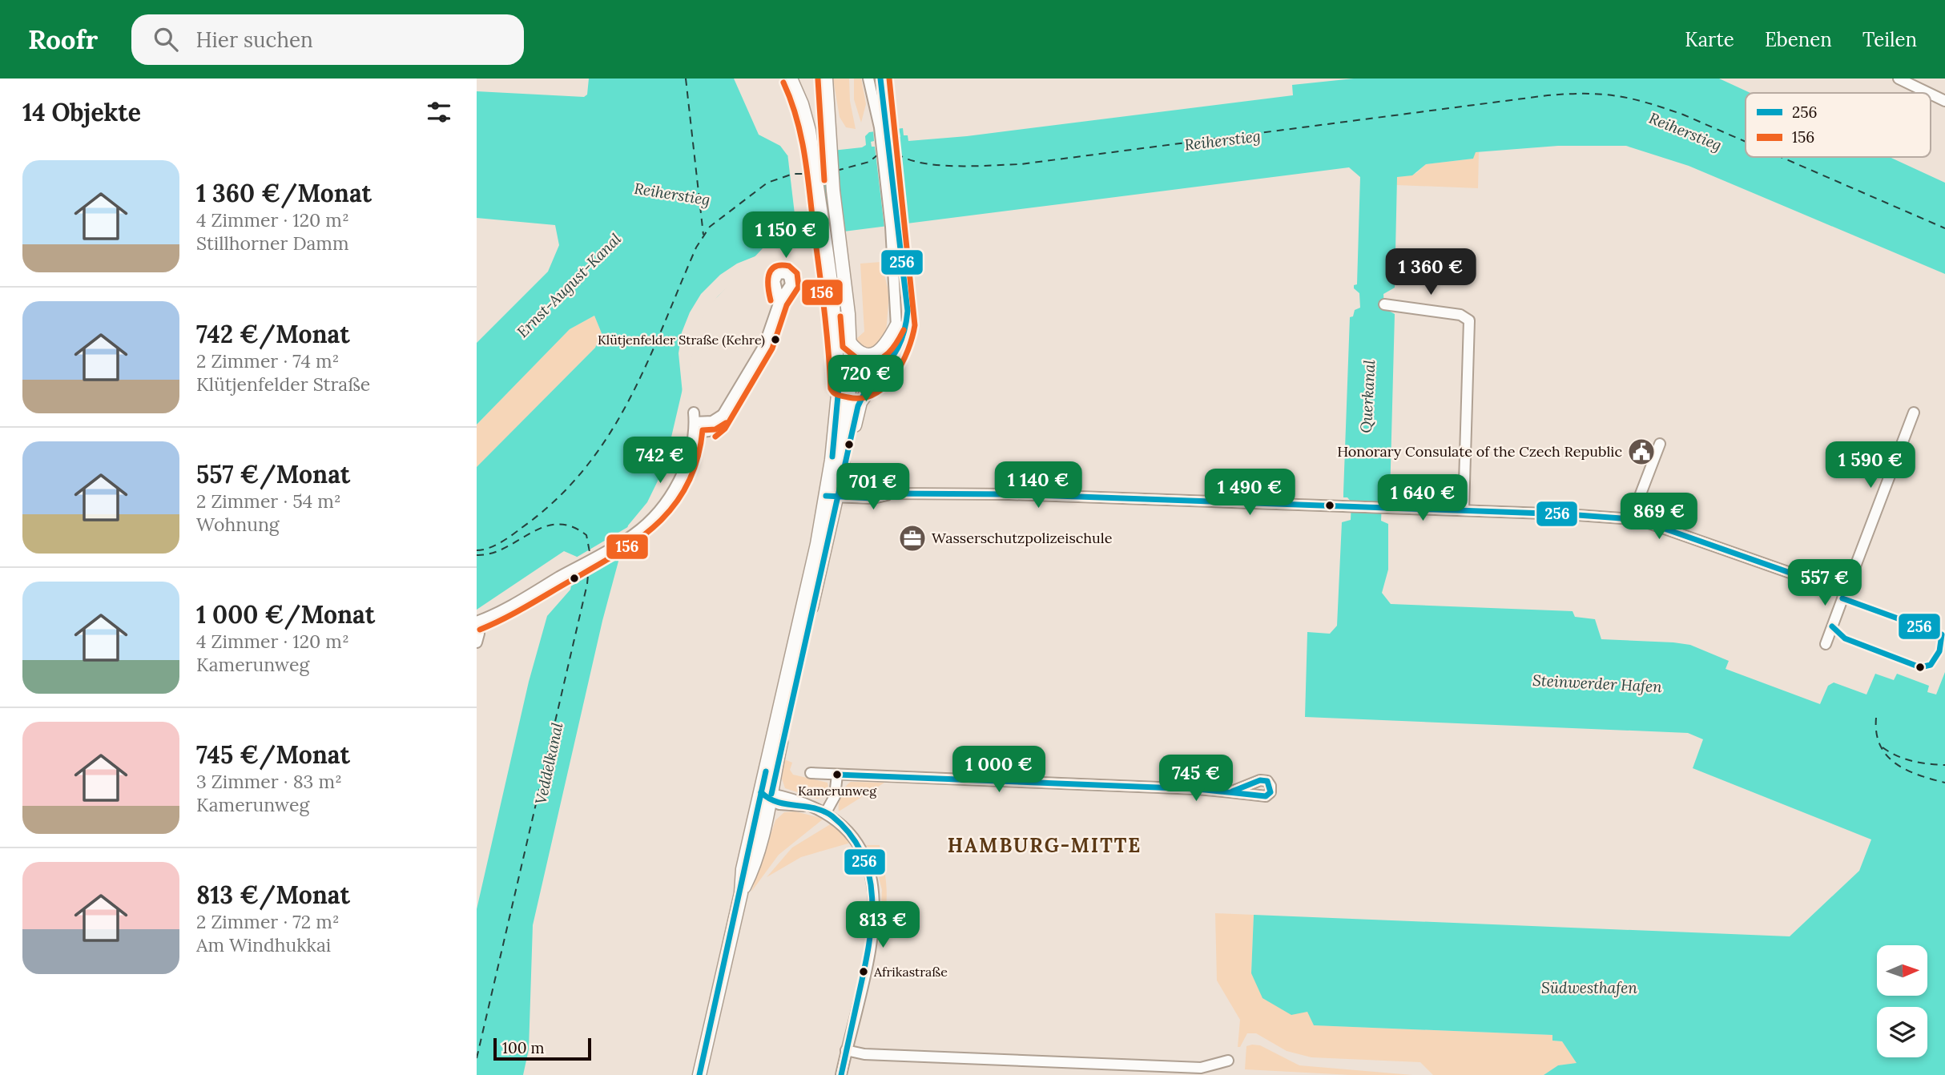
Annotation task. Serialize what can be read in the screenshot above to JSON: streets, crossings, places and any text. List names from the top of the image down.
{
  "districts": ["HAMBURG-MITTE"],
  "water": [
    "Reiherstieg",
    "Ernst-August-Kanal",
    "Querkanal",
    "Steinwerder Hafen",
    "Veddelkanal",
    "Südwesthafen"
  ],
  "places": {
    "other": ["Klütjenfelder Straße (Kehre)", "Kamerunweg", "Afrikastraße"],
    "public building": ["Honorary Consulate of the Czech Republic"],
    "office": ["Wasserschutzpolizeischule"]
  },
  "lines": ["transit line 256", "transit line 156"],
  "legend": ["256", "156"],
  "scale_bar": "100 m",
  "north": "right",
  "page": {
    "header": "Roofr",
    "search": "Hier suchen",
    "nav": ["Karte", "Ebenen", "Teilen"],
    "heading": "14 Objekte",
    "list": [
      {
        "name": "1 360 €/Monat",
        "note": "4 Zimmer · 120 m² · Stillhorner Damm"
      },
      {
        "name": "742 €/Monat",
        "note": "2 Zimmer · 74 m² · Klütjenfelder Straße"
      },
      {
        "name": "557 €/Monat",
        "note": "2 Zimmer · 54 m² · Wohnung"
      },
      {
        "name": "1 000 €/Monat",
        "note": "4 Zimmer · 120 m² · Kamerunweg"
      },
      {
        "name": "745 €/Monat",
        "note": "3 Zimmer · 83 m² · Kamerunweg"
      },
      {
        "name": "813 €/Monat",
        "note": "2 Zimmer · 72 m² · Am Windhukkai"
      }
    ],
    "price": [
      "1 150 €",
      "1 360 €",
      "720 €",
      "742 €",
      "1 590 €",
      "1 140 €",
      "701 €",
      "1 490 €",
      "1 640 €",
      "869 €",
      "557 €",
      "1 000 €",
      "745 €",
      "813 €"
    ],
    "scale": "100 m"
  }
}
